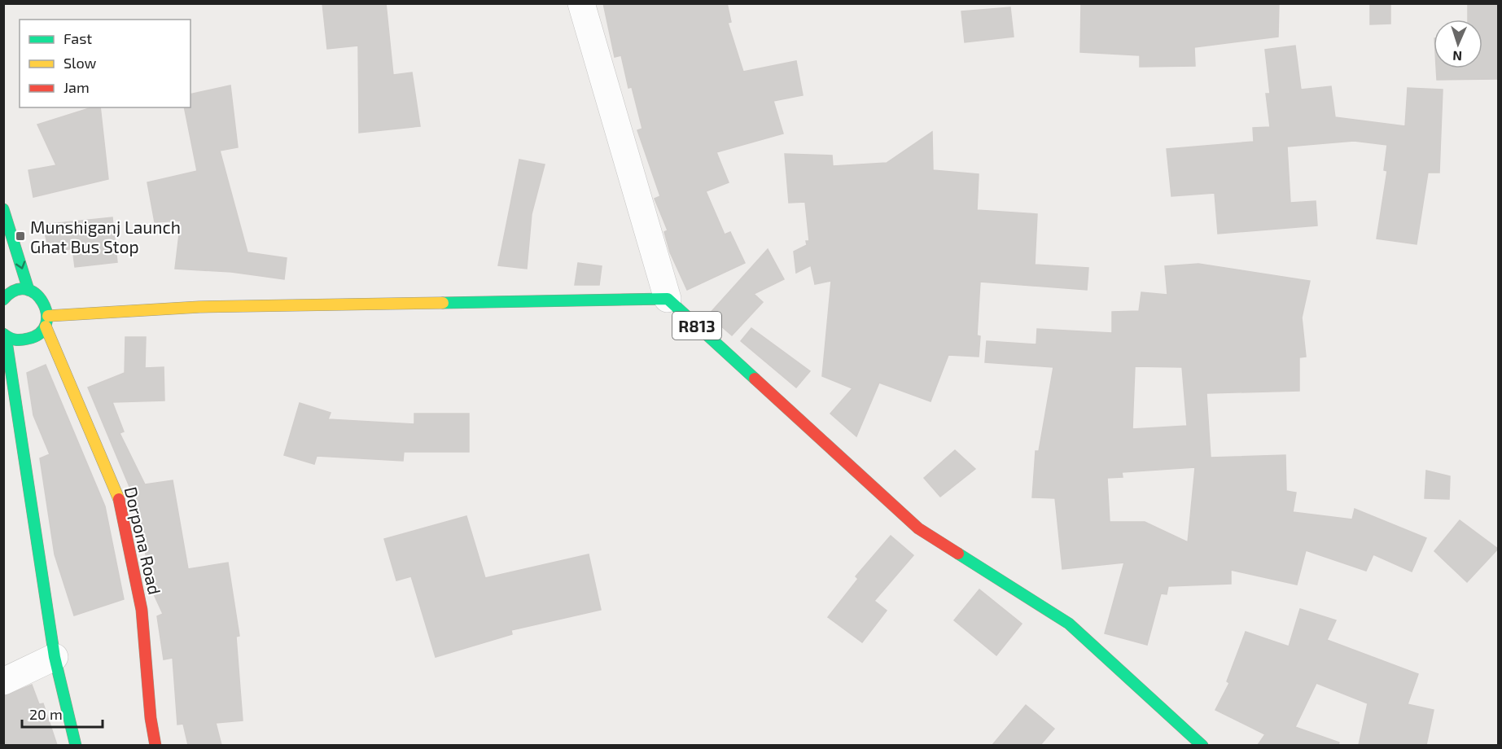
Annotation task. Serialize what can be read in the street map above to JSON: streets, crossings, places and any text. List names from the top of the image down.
{
  "streets": {
    "main road": ["R813", "Dorpona Road"]
  },
  "crossings": [
    ["R813", "Dorpona Road"]
  ],
  "places": {
    "transit": ["Munshiganj Launch Ghat Bus Stop"]
  },
  "legend": ["Fast", "Slow", "Jam"],
  "scale_bar": "20 m",
  "north": "bottom"
}
